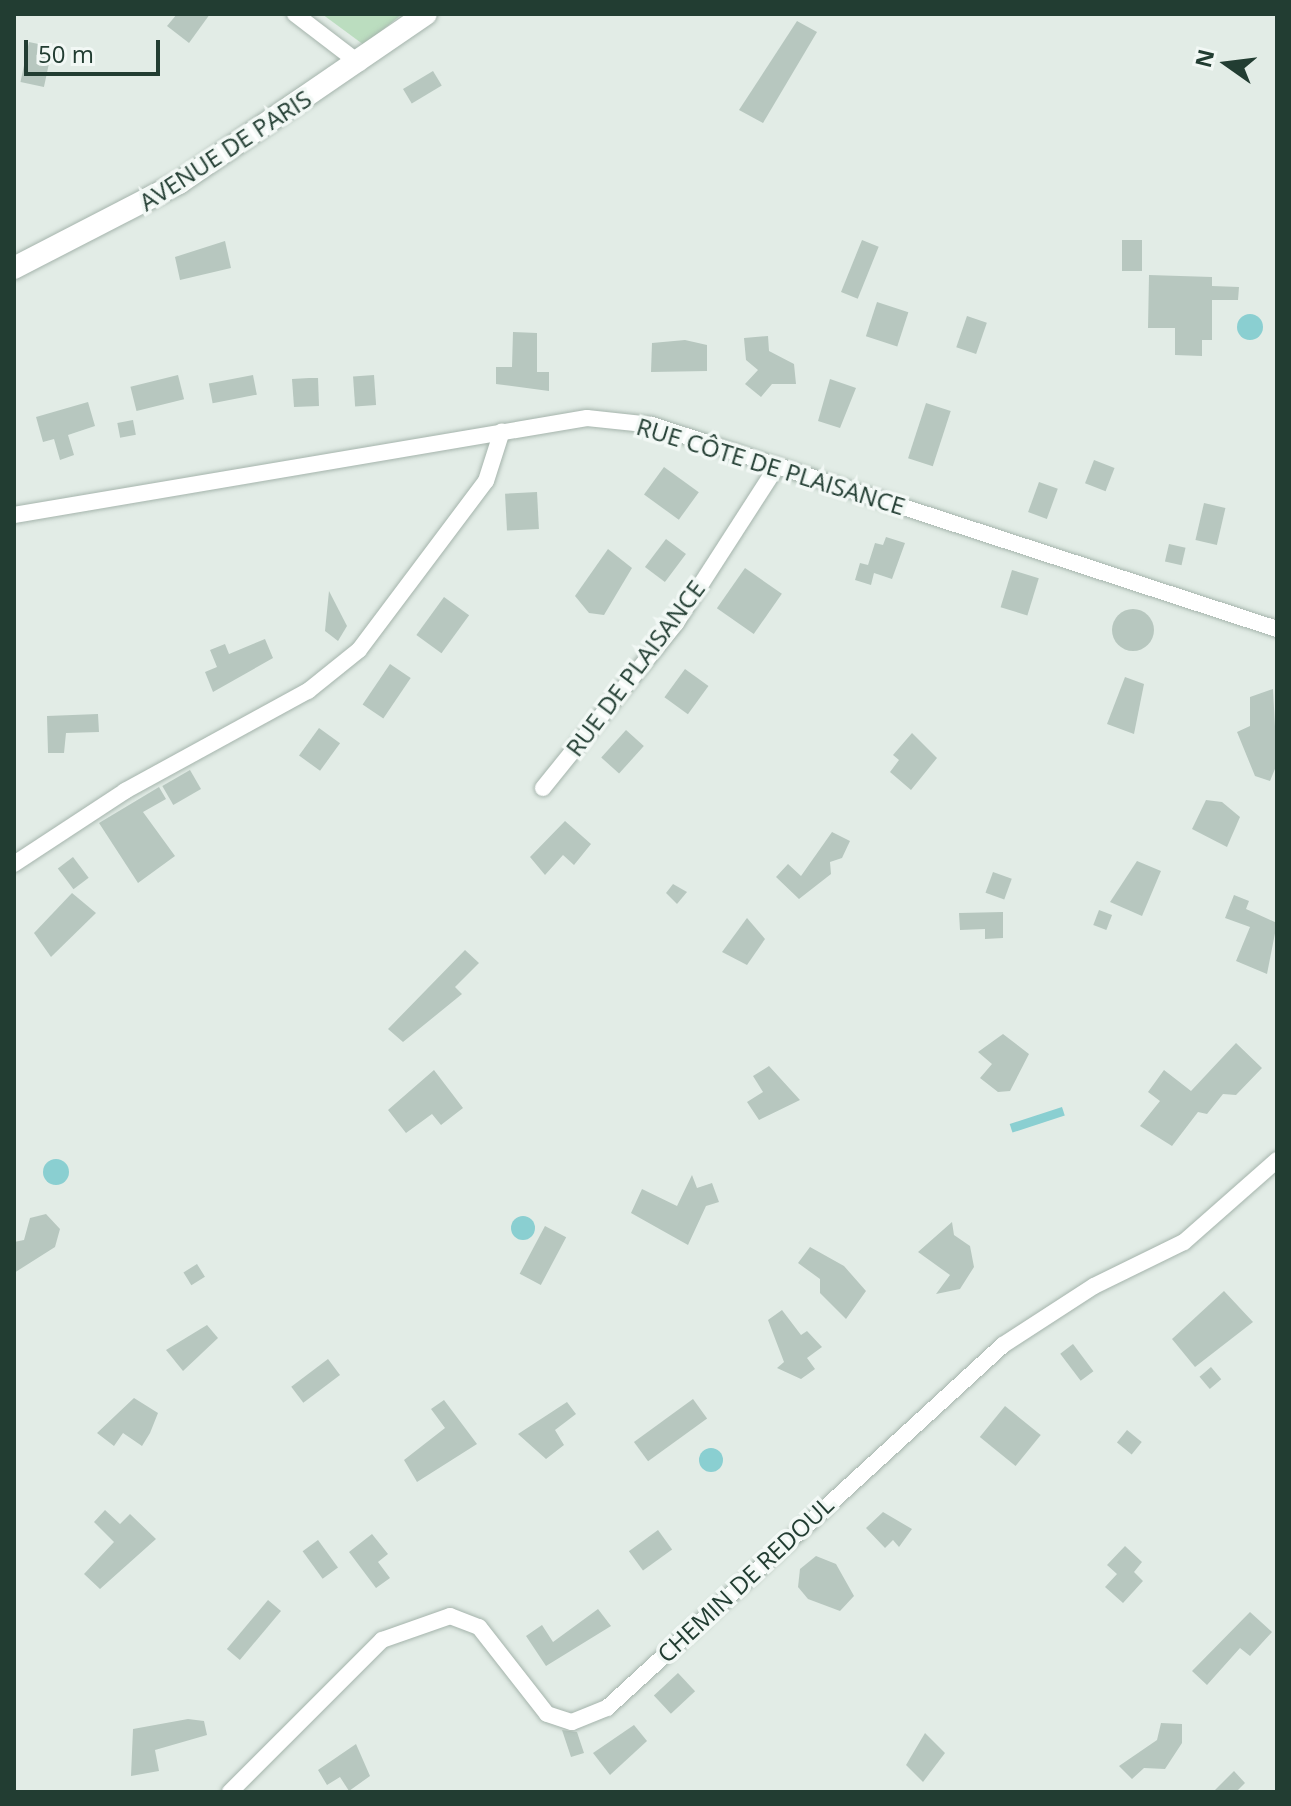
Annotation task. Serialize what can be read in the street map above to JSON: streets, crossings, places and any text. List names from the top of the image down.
{
  "streets": {
    "main road": ["AVENUE DE PARIS"],
    "street": ["RUE CÔTE DE PLAISANCE", "RUE DE PLAISANCE", "CHEMIN DE REDOUL"]
  },
  "crossings": [
    ["RUE CÔTE DE PLAISANCE", "RUE DE PLAISANCE"]
  ],
  "scale_bar": "50 m",
  "north": "left"
}
